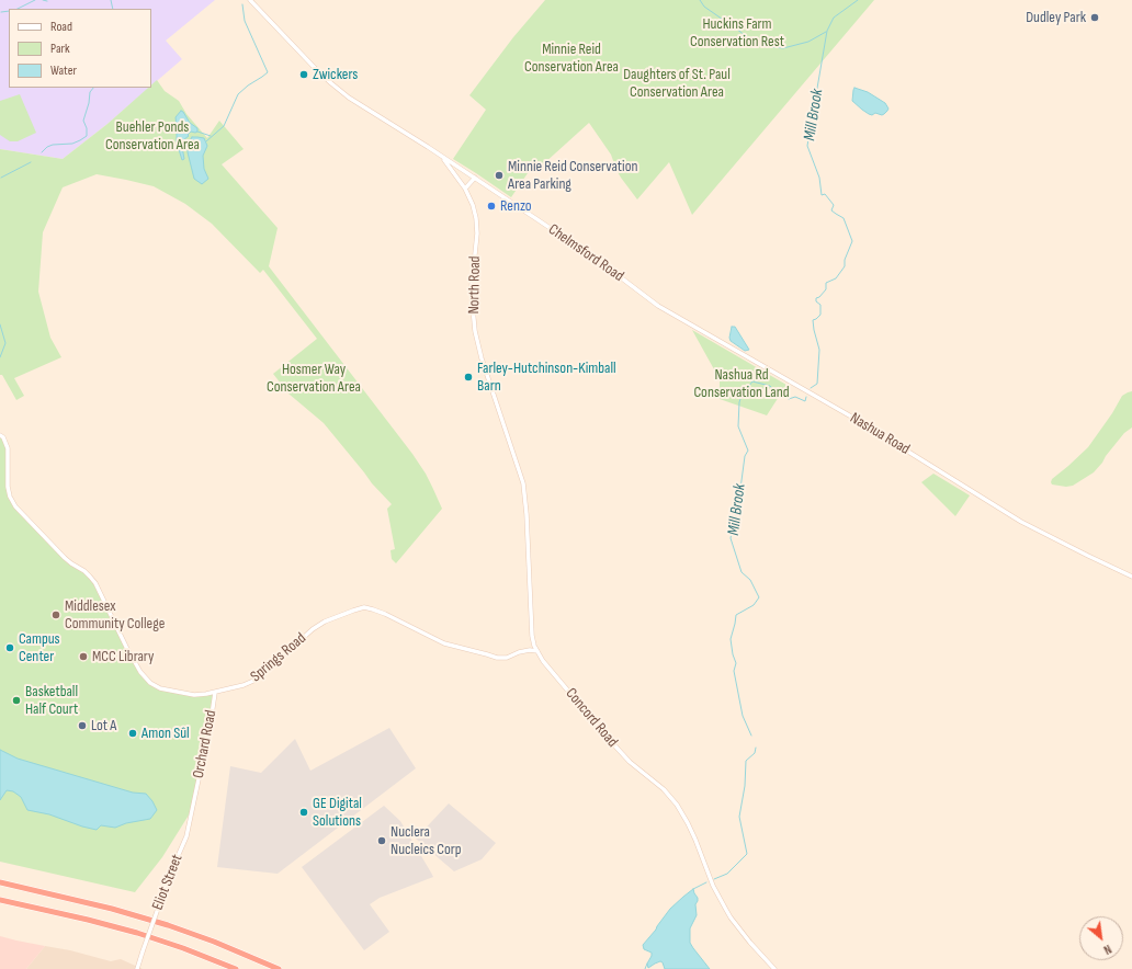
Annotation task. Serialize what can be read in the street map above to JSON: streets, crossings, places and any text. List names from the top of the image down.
{
  "streets": {
    "main road": [
      "Chelmsford Road",
      "North Road",
      "Nashua Road",
      "Springs Road",
      "Concord Road",
      "Orchard Road",
      "Eliot Street"
    ]
  },
  "crossings": [
    ["Chelmsford Road", "Nashua Road"],
    ["North Road", "Concord Road"],
    ["Springs Road", "Concord Road"],
    ["Springs Road", "Orchard Road"],
    ["Orchard Road", "Eliot Street"]
  ],
  "water": ["Mill Brook"],
  "parks": [
    "Huckins Farm Conservation Rest",
    "Minnie Reid Conservation Area",
    "Daughters of St. Paul Conservation Area",
    "Buehler Ponds Conservation Area",
    "Hosmer Way Conservation Area",
    "Nashua Rd Conservation Land"
  ],
  "places": [
    "Dudley Park",
    "Zwickers",
    "Minnie Reid Conservation Area Parking",
    "Renzo",
    "Farley-Hutchinson-Kimball Barn",
    "Middlesex Community College",
    "Campus Center",
    "MCC Library",
    "Basketball Half Court",
    "Lot A",
    "Amon Sûl",
    "GE Digital Solutions",
    "Nuclera Nucleics Corp"
  ],
  "legend": ["Road", "Park", "Water"],
  "north": "bottom right"
}
